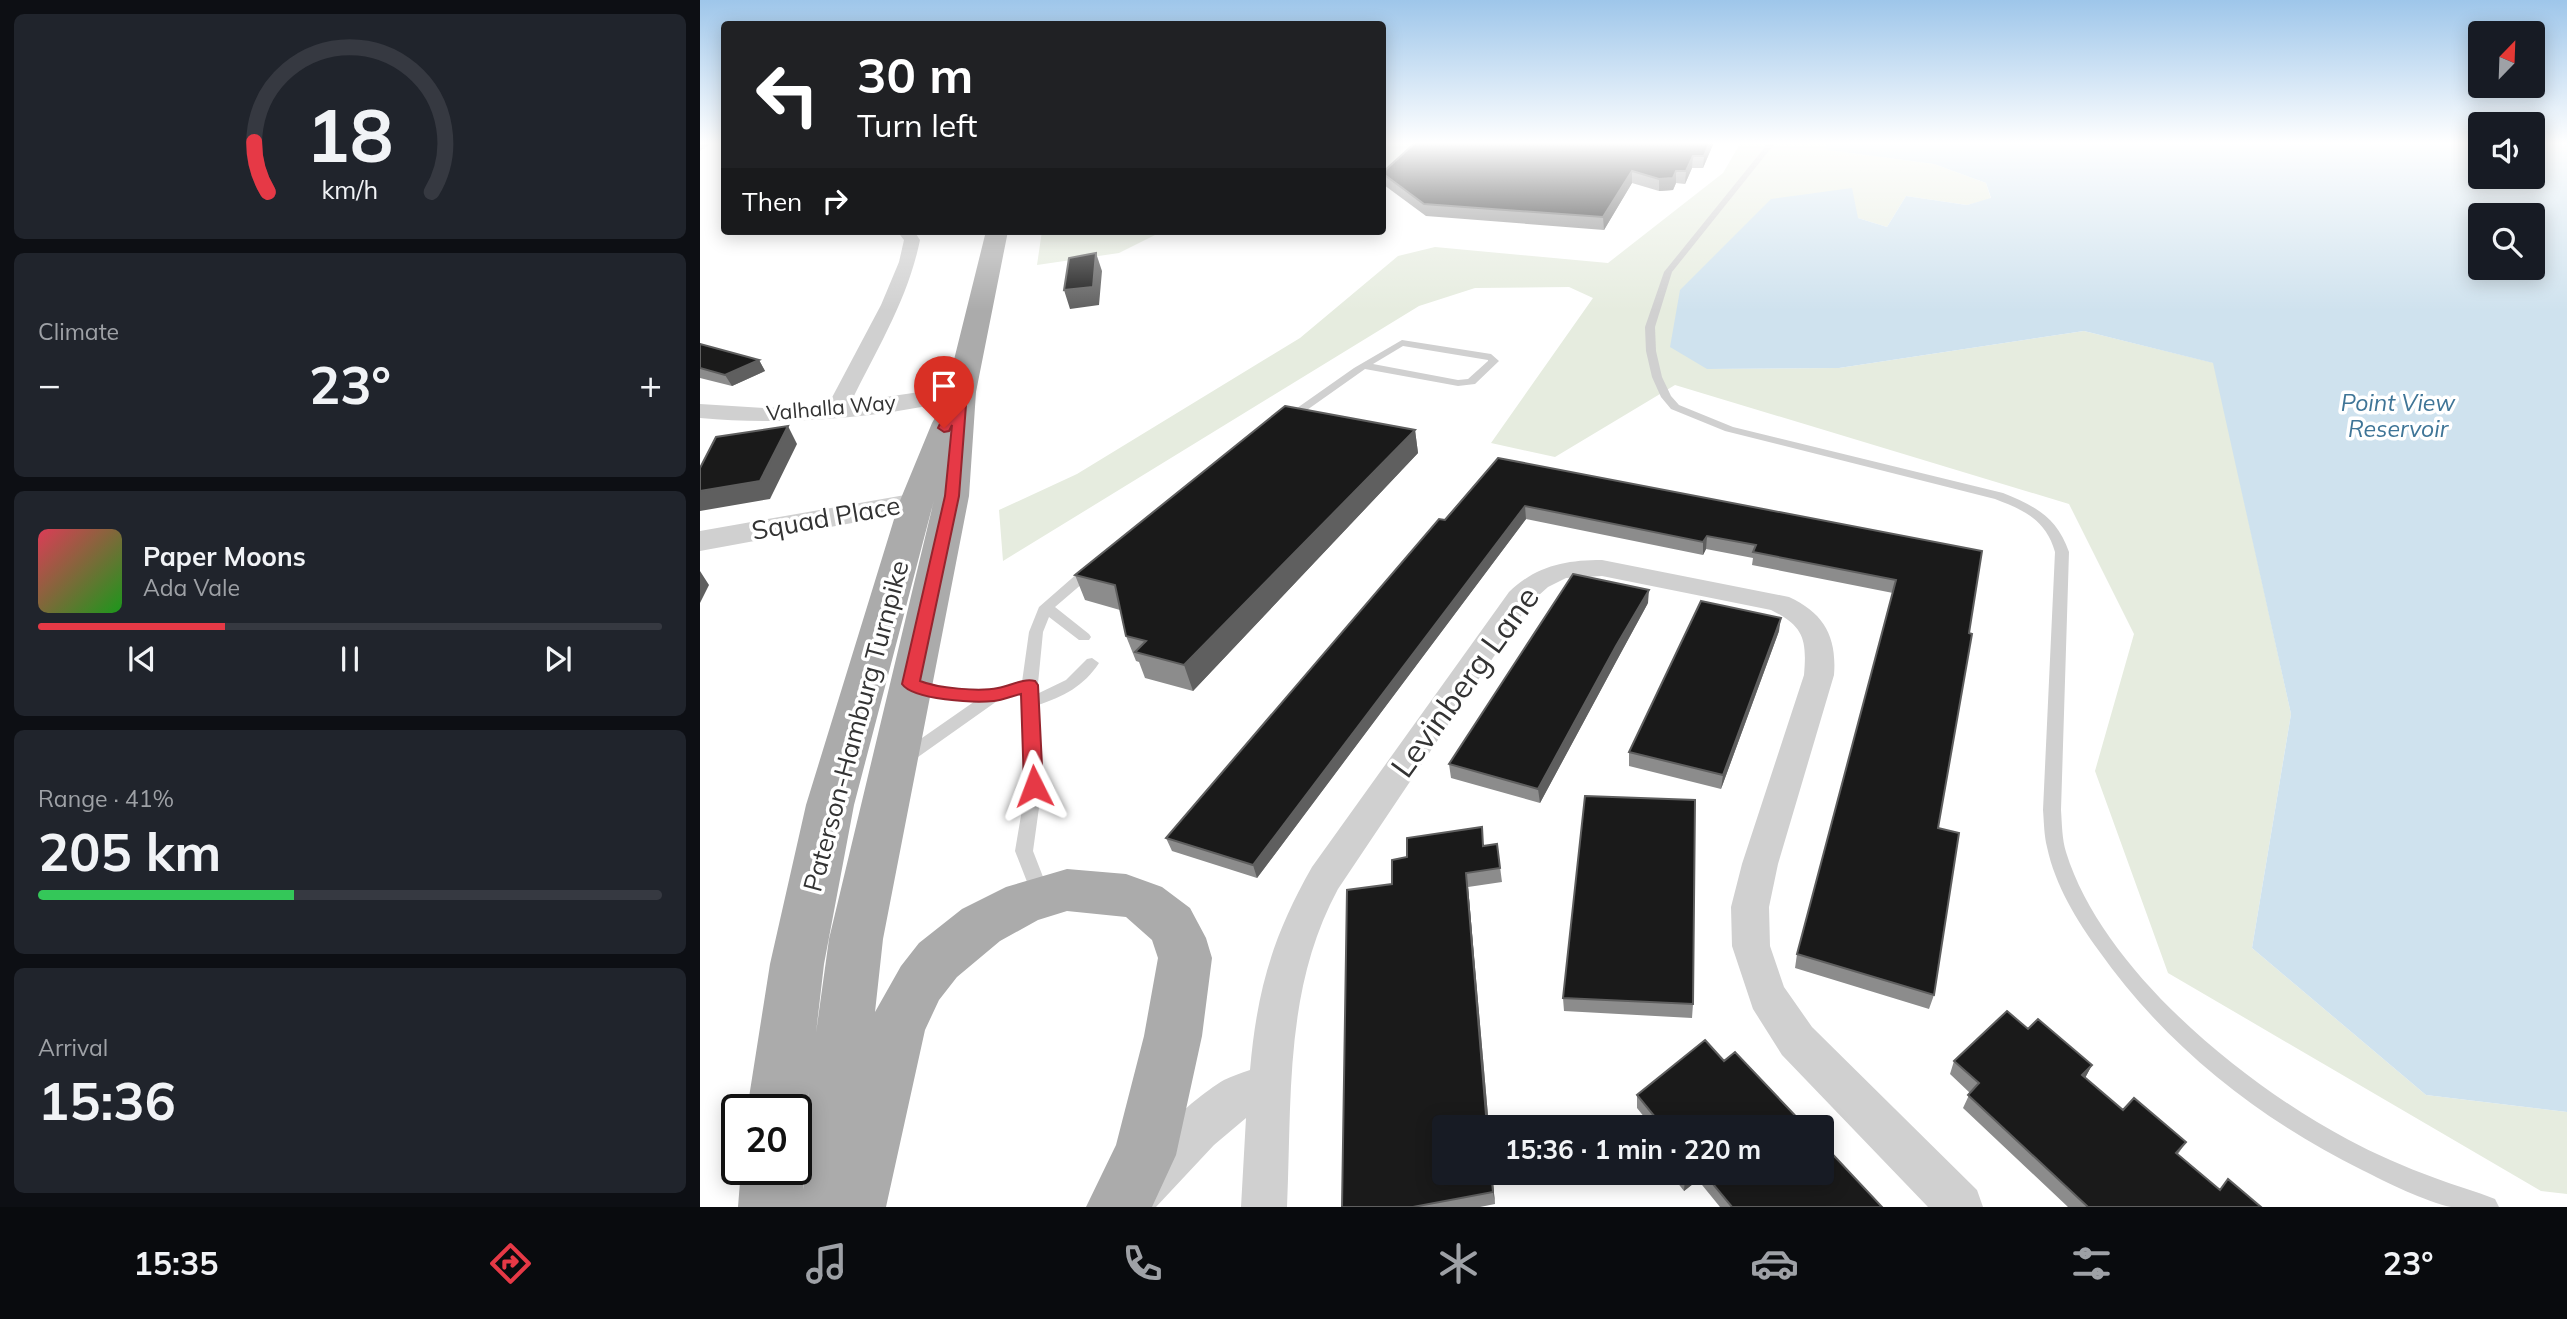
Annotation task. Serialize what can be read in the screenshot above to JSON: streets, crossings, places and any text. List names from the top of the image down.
{
  "streets": {
    "main road": ["Paterson-Hamburg Turnpike"],
    "street": ["Valhalla Way", "Squad Place", "Levinberg Lane"]
  },
  "crossings": [
    ["Valhalla Way", "Paterson-Hamburg Turnpike"],
    ["Squad Place", "Paterson-Hamburg Turnpike"]
  ],
  "water": ["Point View Reservoir"],
  "north": "top right",
  "page": {
    "turn": ["30 m", "Turn left"],
    "then": "Then",
    "tile": [
      "Climate",
      ["Range · 41%", "205 km"],
      ["Arrival", "15:36"]
    ],
    "heat": ["−", "23°", "+"],
    "song": ["Paper Moons", "Ada Vale"],
    "limit": "20",
    "trip": "15:36 · 1 min · 220 m",
    "tabs": ["15:35", "23°"],
    "gauge": ["18", "km/h"]
  }
}
